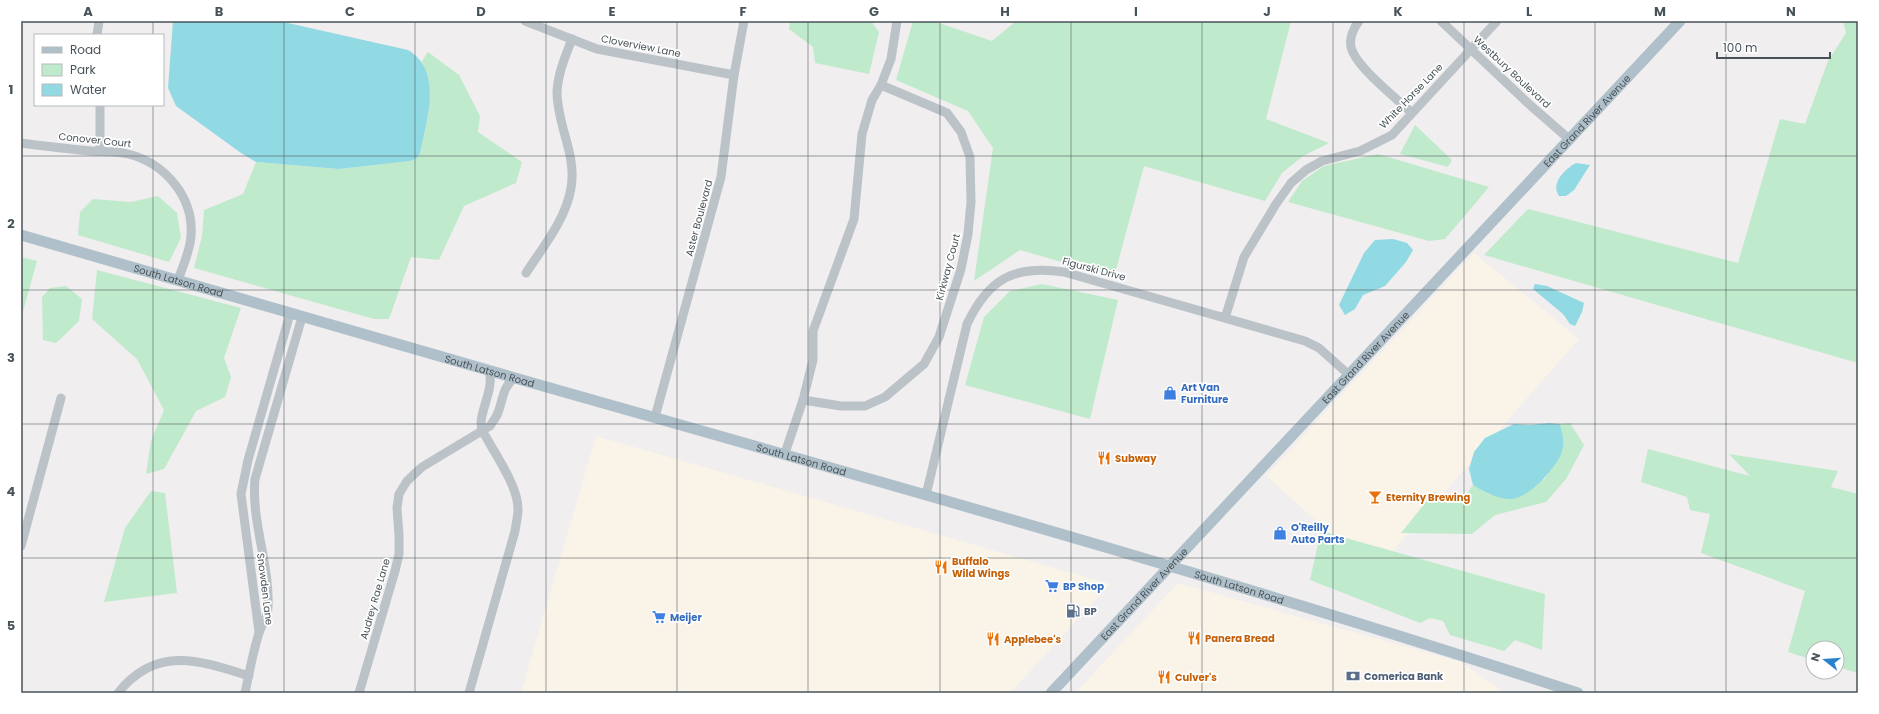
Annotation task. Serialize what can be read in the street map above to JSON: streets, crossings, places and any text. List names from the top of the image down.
{
  "streets": {
    "main road": ["East Grand River Avenue", "South Latson Road"],
    "street": [
      "Cloverview Lane",
      "Westbury Boulevard",
      "White Horse Lane",
      "Conover Court",
      "Aster Boulevard",
      "Kirkway Court",
      "Figurski Drive",
      "Snowden Lane",
      "Audrey Rae Lane"
    ]
  },
  "crossings": [
    ["Cloverview Lane", "Aster Boulevard"],
    ["Westbury Boulevard", "White Horse Lane"],
    ["Westbury Boulevard", "East Grand River Avenue"],
    ["White Horse Lane", "Figurski Drive"],
    ["East Grand River Avenue", "Figurski Drive"],
    ["East Grand River Avenue", "South Latson Road"],
    ["Conover Court", "South Latson Road"],
    ["Aster Boulevard", "South Latson Road"],
    ["Figurski Drive", "South Latson Road"],
    ["South Latson Road", "Snowden Lane"],
    ["South Latson Road", "Audrey Rae Lane"]
  ],
  "places": {
    "shop": ["Art Van Furniture", "O'Reilly Auto Parts"],
    "restaurant": [
      "Subway",
      "Buffalo Wild Wings",
      "Panera Bread",
      "Applebee's",
      "Culver's"
    ],
    "bar": ["Eternity Brewing"],
    "supermarket": ["BP Shop", "Meijer"],
    "fuel station": ["BP"],
    "bank": ["Comerica Bank"]
  },
  "legend": ["Road", "Park", "Water"],
  "scale_bar": "100 m",
  "north": "left",
  "grid": {
    "columns": [
      "A",
      "B",
      "C",
      "D",
      "E",
      "F",
      "G",
      "H",
      "I",
      "J",
      "K",
      "L",
      "M",
      "N"
    ],
    "rows": [
      "1",
      "2",
      "3",
      "4",
      "5"
    ]
  }
}
